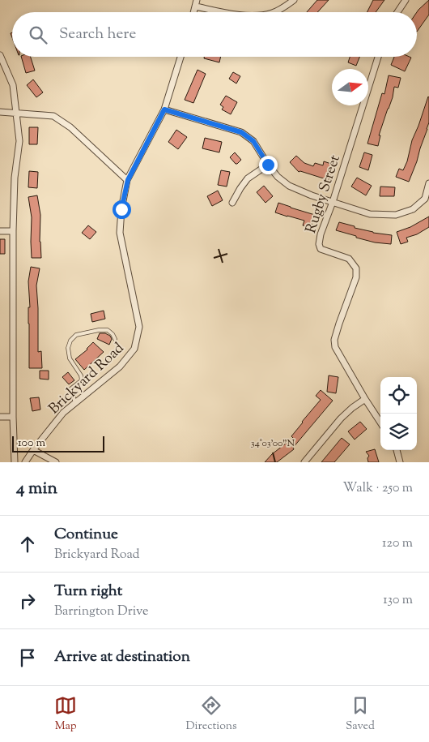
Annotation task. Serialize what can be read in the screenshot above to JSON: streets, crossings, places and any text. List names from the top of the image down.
{
  "streets": {
    "street": ["Rugby Street", "Brickyard Road"]
  },
  "scale_bar": "100 m",
  "north": "right",
  "page": {
    "search": "Search here",
    "scale": "100 m",
    "heading": ["4 min", "Walk · 250 m"],
    "list": [
      ["Continue", "Brickyard Road", "120 m"],
      ["Turn right", "Barrington Drive", "130 m"],
      "Arrive at destination"
    ],
    "nav": ["Map", "Directions", "Saved"]
  },
  "coordinates": ["34°03'00\"N"]
}
